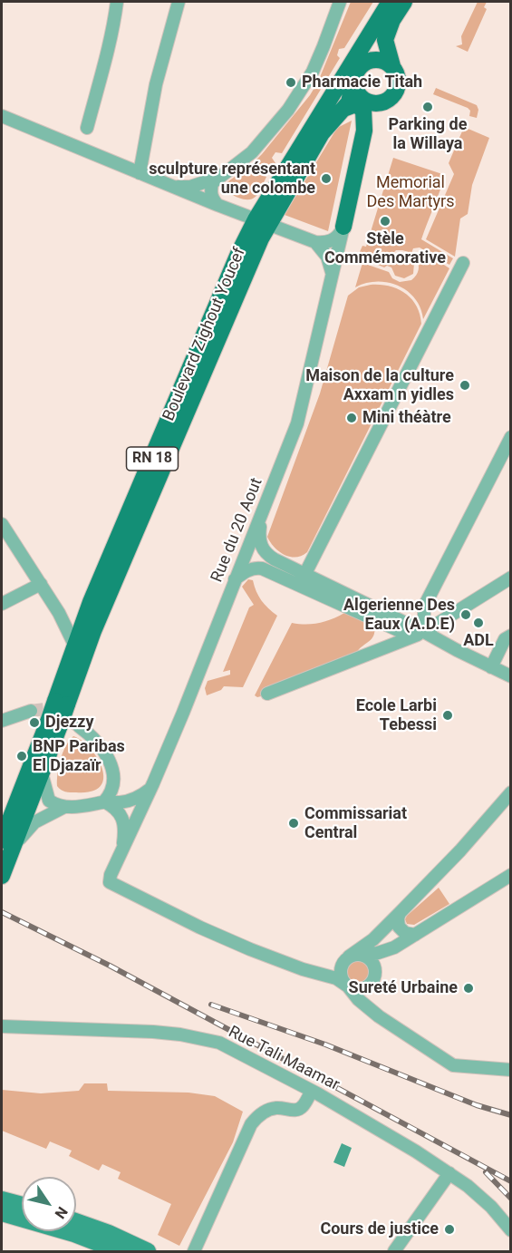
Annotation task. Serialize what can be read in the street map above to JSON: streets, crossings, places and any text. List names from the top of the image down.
{
  "streets": {
    "main road": ["Boulevard Zighout Youcef", "RN 18"],
    "street": ["Rue du 20 Aout", "Rue Tali Maamar"]
  },
  "parks": ["Memorial Des Martyrs"],
  "places": [
    "Pharmacie Titah",
    "Parking de la Willaya",
    "sculpture représentant une colombe",
    "Stèle Commémorative",
    "Maison de la culture Axxam n yidles",
    "Mini théàtre",
    "Algerienne Des Eaux (A.D.E)",
    "ADL",
    "Ecole Larbi Tebessi",
    "Djezzy",
    "BNP Paribas El Djazaïr",
    "Commissariat Central",
    "Sureté Urbaine",
    "Cours de justice"
  ],
  "north": "bottom right"
}
